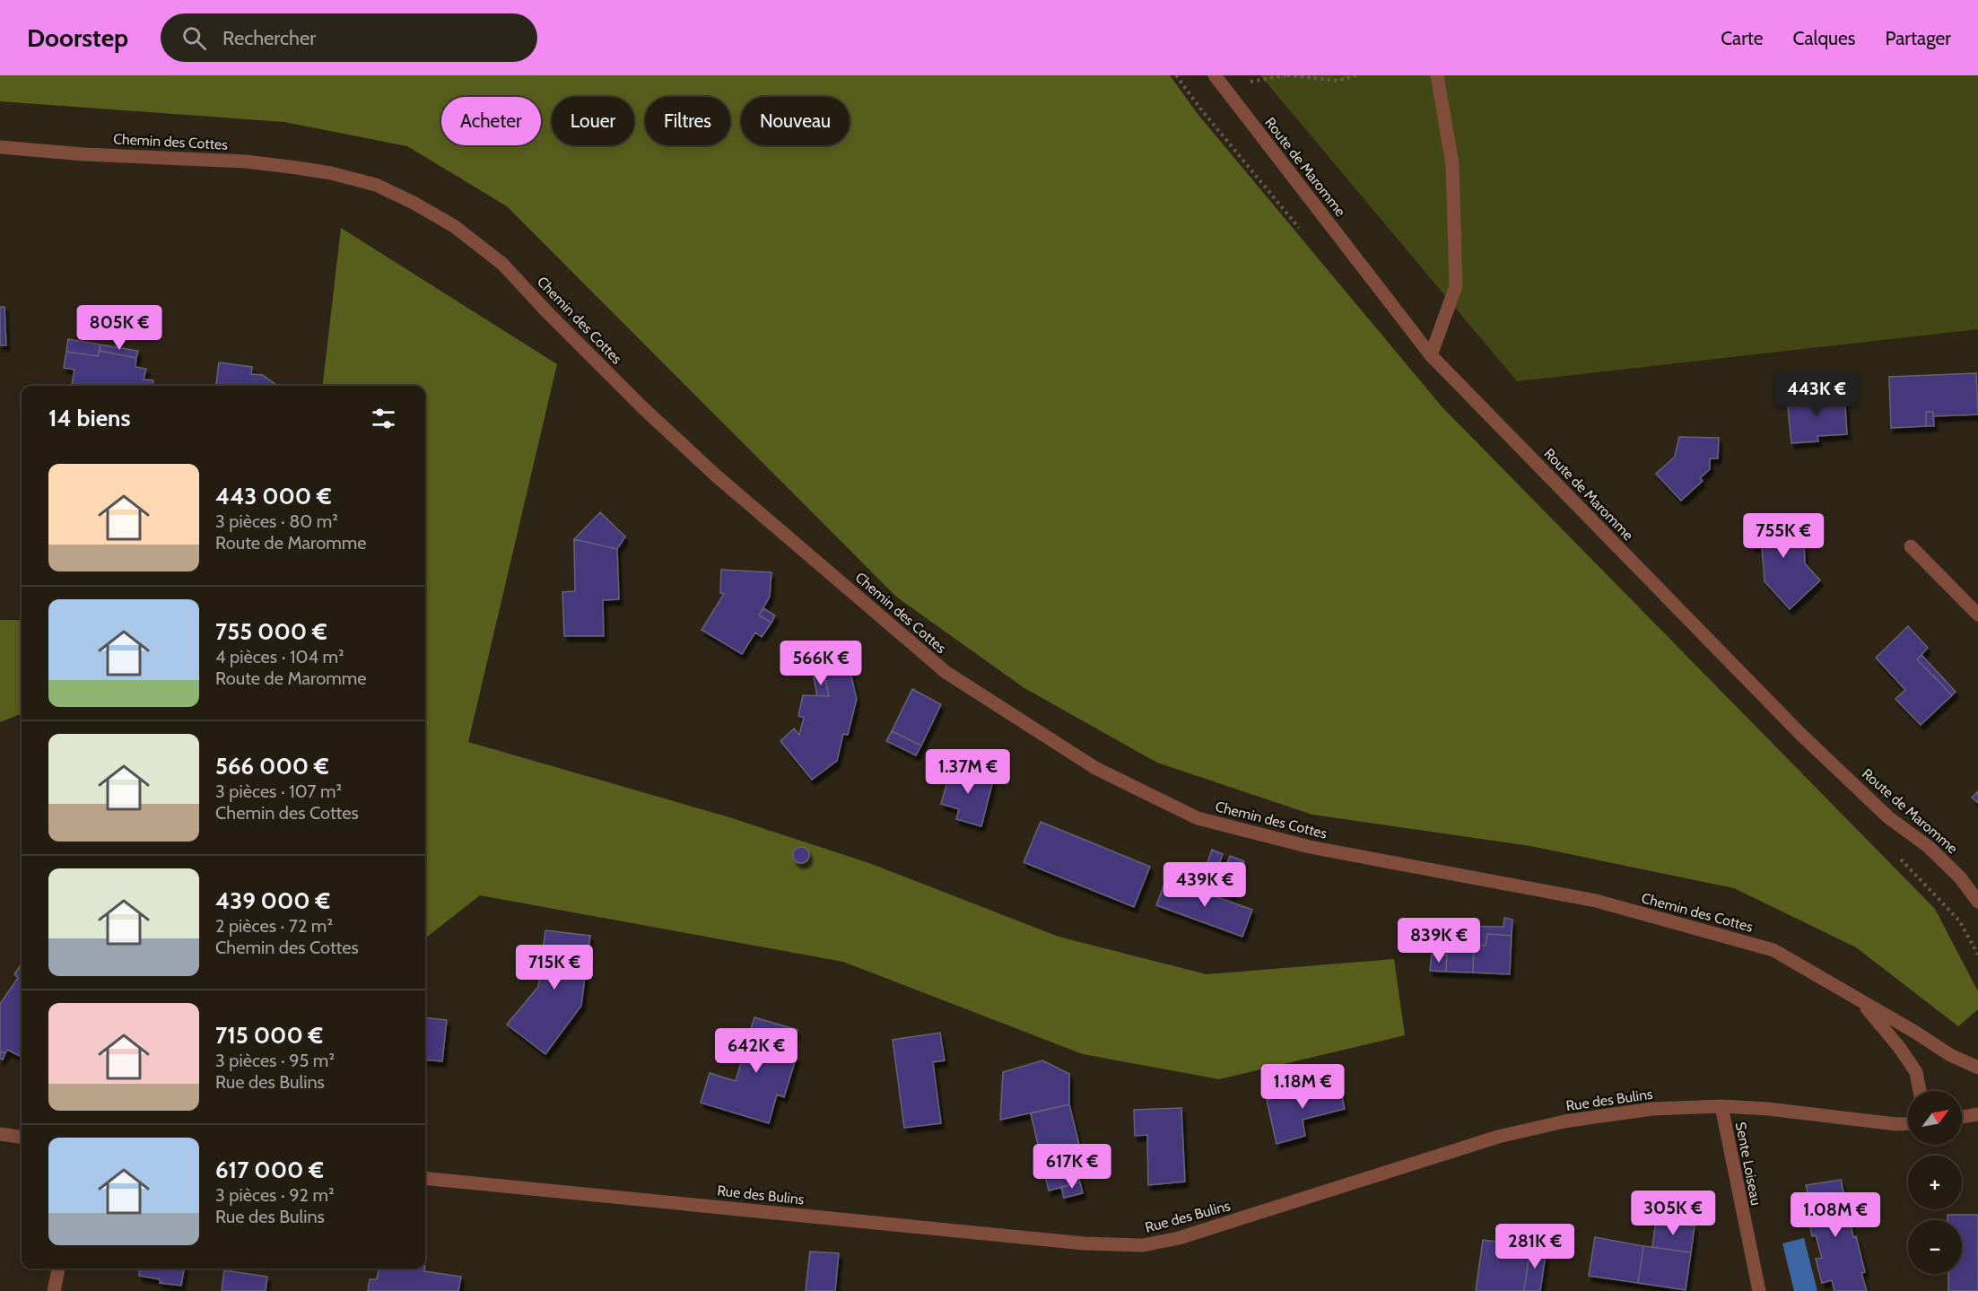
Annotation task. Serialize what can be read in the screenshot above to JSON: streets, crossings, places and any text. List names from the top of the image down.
{
  "streets": {
    "street": [
      "Chemin des Cottes",
      "Route de Maromme",
      "Rue des Bulins",
      "Sente Loiseau"
    ]
  },
  "crossings": [
    ["Rue des Bulins", "Sente Loiseau"]
  ],
  "north": "top right",
  "page": {
    "header": "Doorstep",
    "search": "Rechercher",
    "nav": ["Carte", "Calques", "Partager"],
    "chip": [
      "Acheter",
      "Louer",
      "Filtres",
      "Nouveau"
    ],
    "price": [
      "805K €",
      "443K €",
      "755K €",
      "566K €",
      "1.37M €",
      "439K €",
      "839K €",
      "715K €",
      "642K €",
      "1.18M €",
      "617K €",
      "305K €",
      "1.08M €",
      "281K €"
    ],
    "heading": "14 biens",
    "list": [
      {
        "name": "443 000 €",
        "note": "3 pièces · 80 m² · Route de Maromme"
      },
      {
        "name": "755 000 €",
        "note": "4 pièces · 104 m² · Route de Maromme"
      },
      {
        "name": "566 000 €",
        "note": "3 pièces · 107 m² · Chemin des Cottes"
      },
      {
        "name": "439 000 €",
        "note": "2 pièces · 72 m² · Chemin des Cottes"
      },
      {
        "name": "715 000 €",
        "note": "3 pièces · 95 m² · Rue des Bulins"
      },
      {
        "name": "617 000 €",
        "note": "3 pièces · 92 m² · Rue des Bulins"
      }
    ],
    "map_buttons": ["+", "−"]
  }
}
